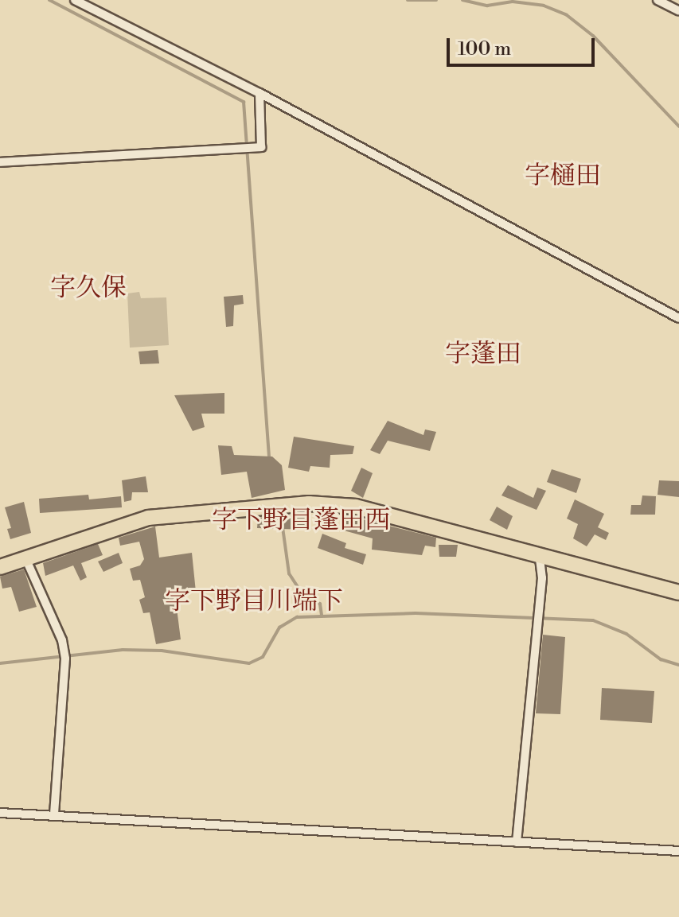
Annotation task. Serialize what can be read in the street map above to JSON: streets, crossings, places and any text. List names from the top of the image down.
{
  "districts": [
    "字樋田",
    "字久保",
    "字蓬田",
    "字下野目蓬田西",
    "字下野目川端下"
  ],
  "scale_bar": "100 m"
}
